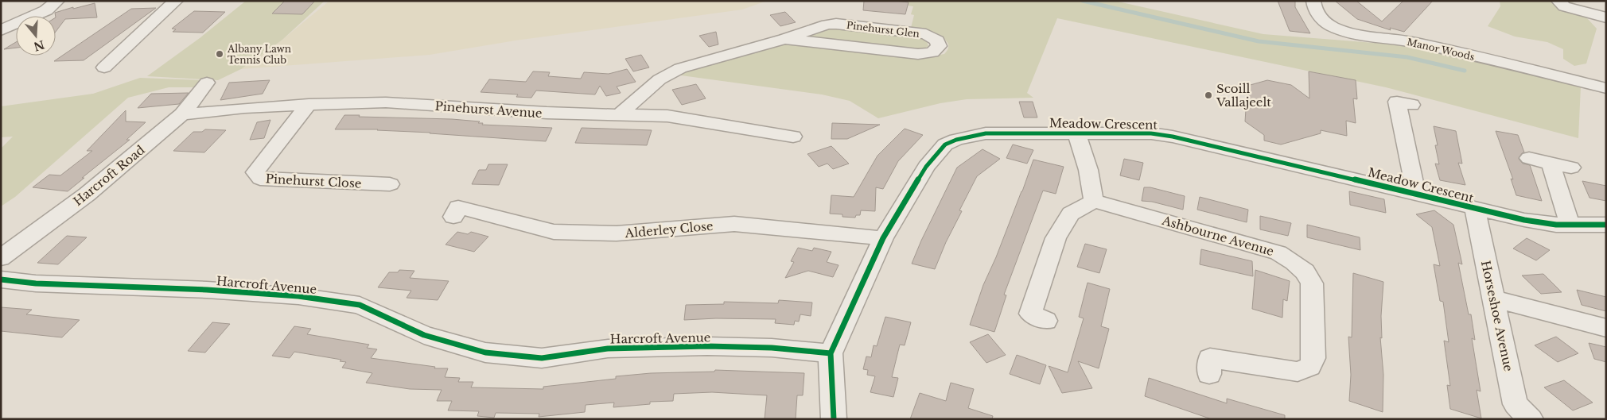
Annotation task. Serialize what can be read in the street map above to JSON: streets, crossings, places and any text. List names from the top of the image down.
{
  "streets": {
    "street": [
      "Pinehurst Glen",
      "Manor Woods",
      "Pinehurst Avenue",
      "Meadow Crescent",
      "Harcroft Road",
      "Pinehurst Close",
      "Alderley Close",
      "Ashbourne Avenue",
      "Harcroft Avenue",
      "Horseshoe Avenue"
    ]
  },
  "crossings": [
    ["Pinehurst Glen", "Pinehurst Avenue"],
    ["Pinehurst Avenue", "Harcroft Road"],
    ["Pinehurst Avenue", "Pinehurst Close"],
    ["Meadow Crescent", "Alderley Close"],
    ["Meadow Crescent", "Harcroft Avenue"],
    ["Meadow Crescent", "Horseshoe Avenue"]
  ],
  "places": ["Albany Lawn Tennis Club", "Scoill Vallajeelt"],
  "north": "bottom"
}
